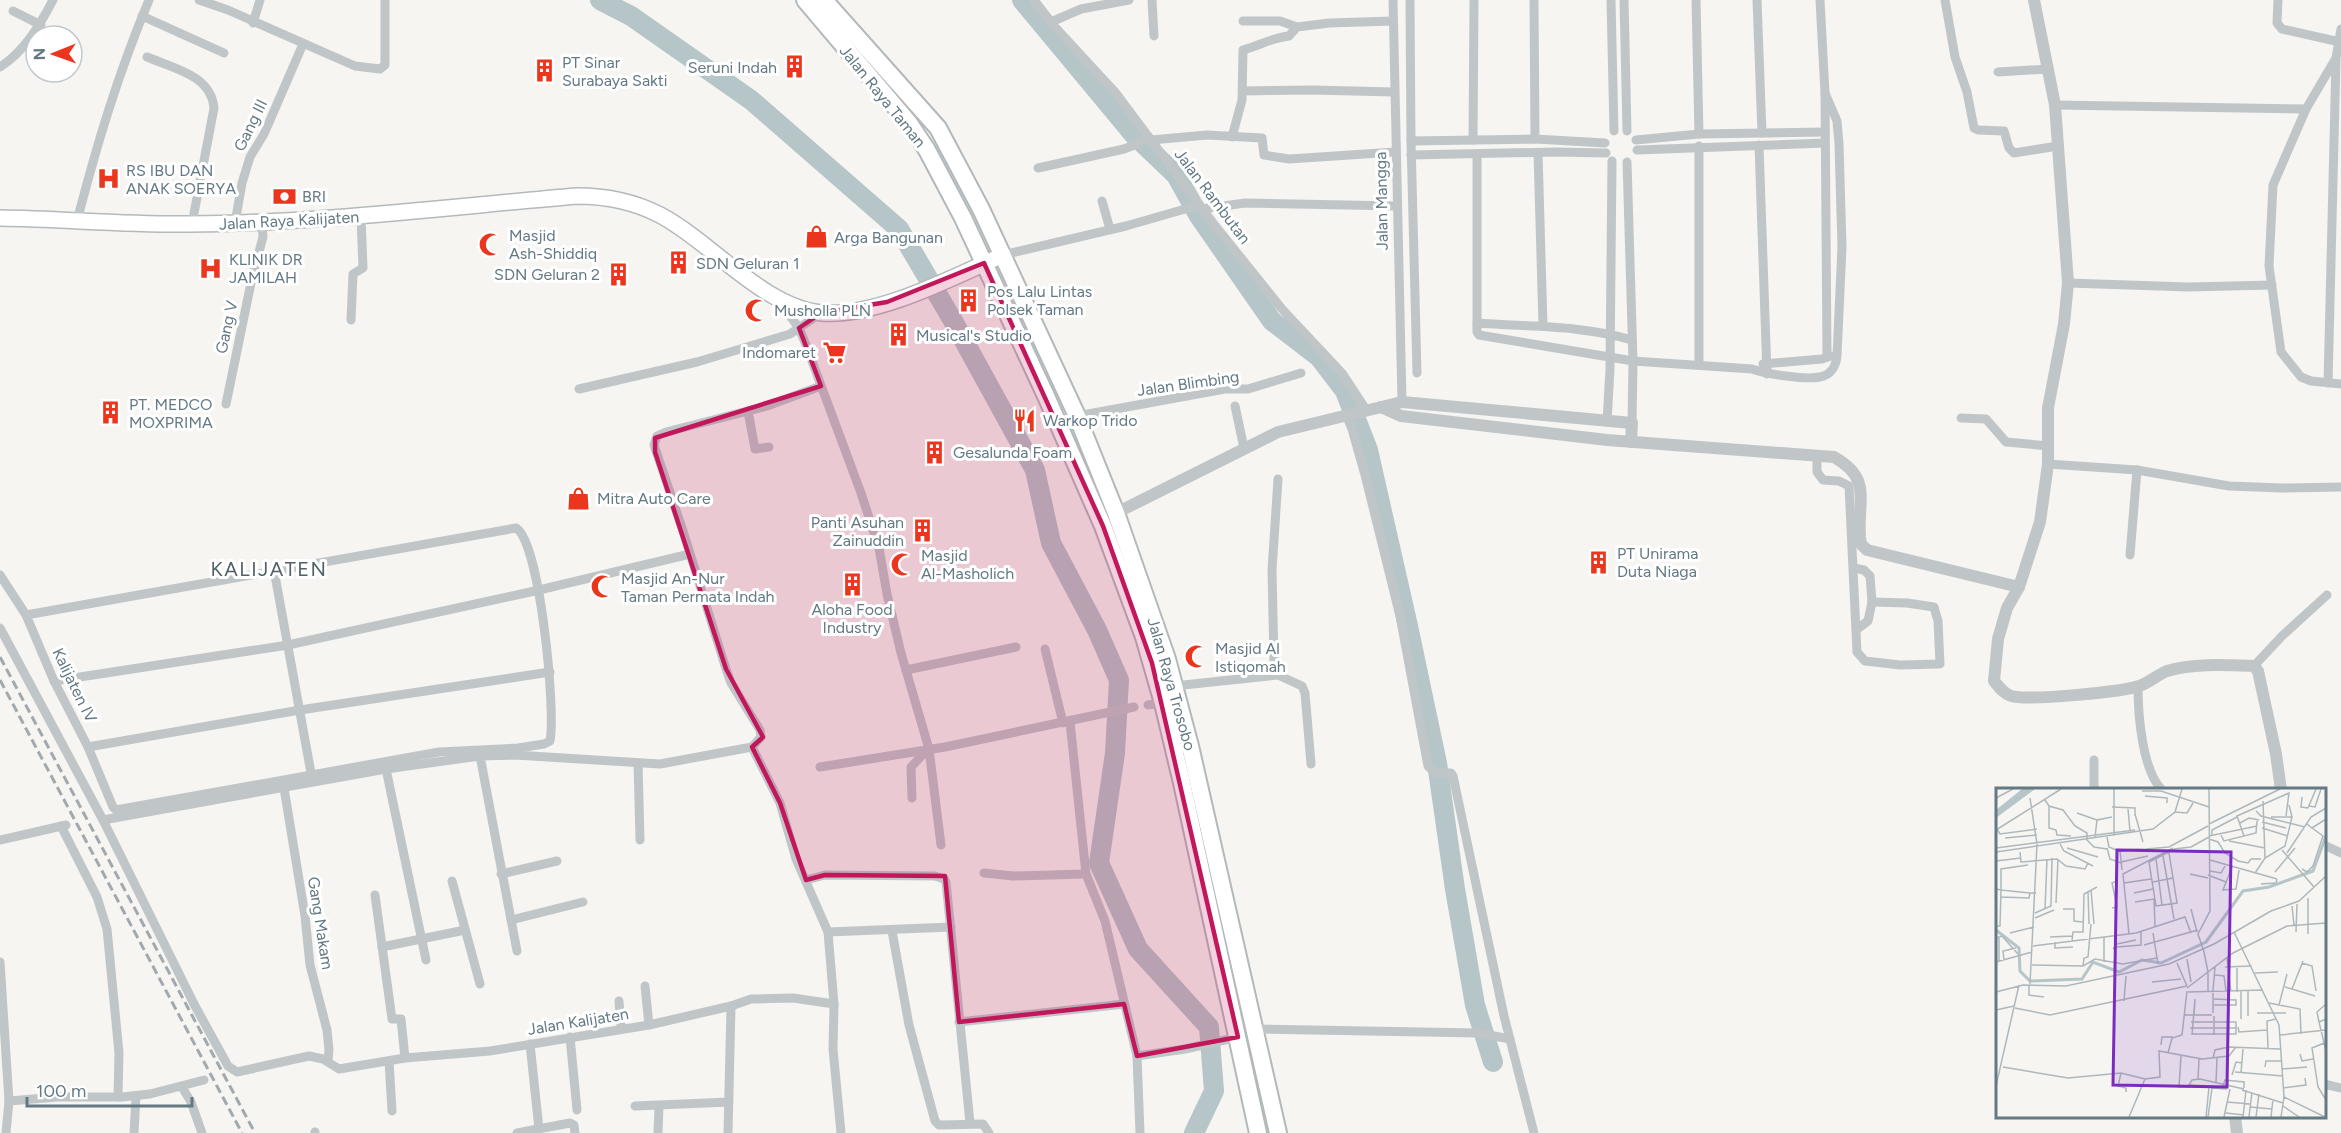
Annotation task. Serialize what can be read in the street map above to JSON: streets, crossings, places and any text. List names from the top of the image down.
{
  "streets": {
    "highway": ["Jalan Raya Taman", "Jalan Raya Trosobo"],
    "main road": ["Jalan Raya Kalijaten"],
    "street": [
      "Gang III",
      "Jalan Rambutan",
      "Jalan Mangga",
      "Gang V",
      "Jalan Blimbing",
      "Kalijaten IV",
      "Gang Makam",
      "Jalan Kalijaten"
    ]
  },
  "crossings": [
    ["Jalan Raya Taman", "Jalan Raya Trosobo"],
    ["Gang III", "Jalan Raya Kalijaten"],
    ["Jalan Raya Kalijaten", "Gang V"],
    ["Jalan Blimbing", "Jalan Raya Trosobo"],
    ["Gang Makam", "Jalan Kalijaten"]
  ],
  "districts": ["KALIJATEN"],
  "places": {
    "building": [
      "Seruni Indah",
      "PT Sinar Surabaya Sakti",
      "SDN Geluran 1",
      "SDN Geluran 2",
      "Pos Lalu Lintas Polsek Taman",
      "Musical's Studio",
      "PT. MEDCO MOXPRIMA",
      "Gesalunda Foam",
      "Panti Asuhan Zainuddin",
      "PT Unirama Duta Niaga",
      "Aloha Food Industry"
    ],
    "hospital": ["RS IBU DAN ANAK SOERYA", "KLINIK DR JAMILAH"],
    "bank": ["BRI"],
    "shop": ["Arga Bangunan", "Mitra Auto Care"],
    "mosque": [
      "Masjid Ash-Shiddiq",
      "Musholla PLN",
      "Masjid Al-Masholich",
      "Masjid An-Nur Taman Permata Indah",
      "Masjid Al Istiqomah"
    ],
    "supermarket": ["Indomaret"],
    "restaurant": ["Warkop Trido"]
  },
  "scale_bar": "100 m",
  "north": "left"
}
